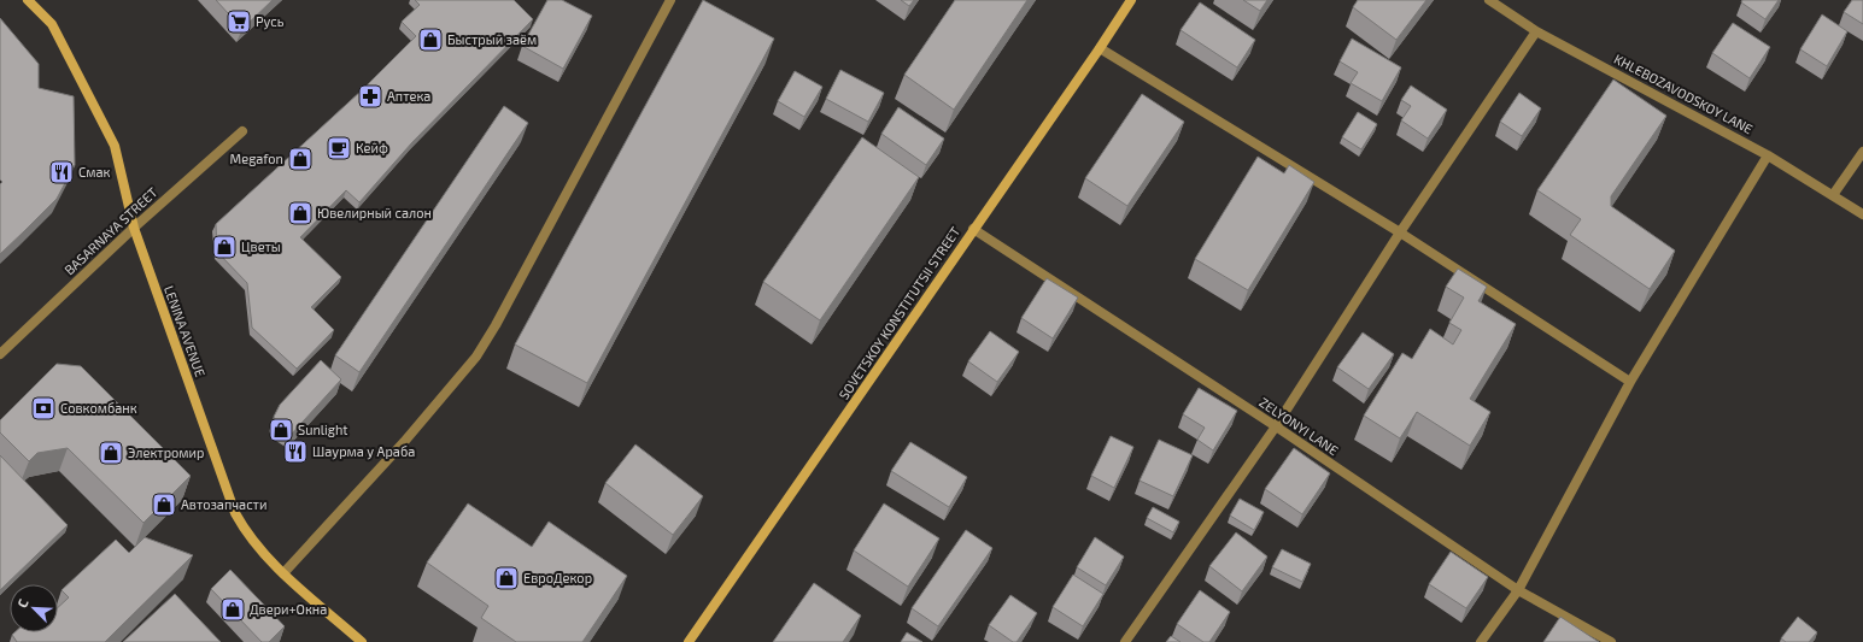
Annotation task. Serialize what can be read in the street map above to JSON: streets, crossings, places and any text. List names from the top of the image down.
{
  "streets": {
    "main road": ["SOVETSKOY KONSTITUTSII STREET", "LENINA AVENUE"],
    "street": ["KHLEBOZAVODSKOY LANE", "BASARNAYA STREET", "ZELYONYI LANE"]
  },
  "crossings": [
    ["BASARNAYA STREET", "LENINA AVENUE"],
    ["SOVETSKOY KONSTITUTSII STREET", "ZELYONYI LANE"]
  ],
  "places": {
    "supermarket": ["Русь"],
    "shop": [
      "Быстрый заём",
      "Megafon",
      "Ювелирный салон",
      "Цветы",
      "Sunlight",
      "Электромир",
      "Автозапчасти",
      "ЕвроДекор",
      "Двери+Окна"
    ],
    "pharmacy": ["Аптека"],
    "cafe": ["Кейф"],
    "restaurant": ["Смак", "Шаурма у Араба"],
    "bank": ["Совкомбанк"]
  },
  "north": "top left"
}
